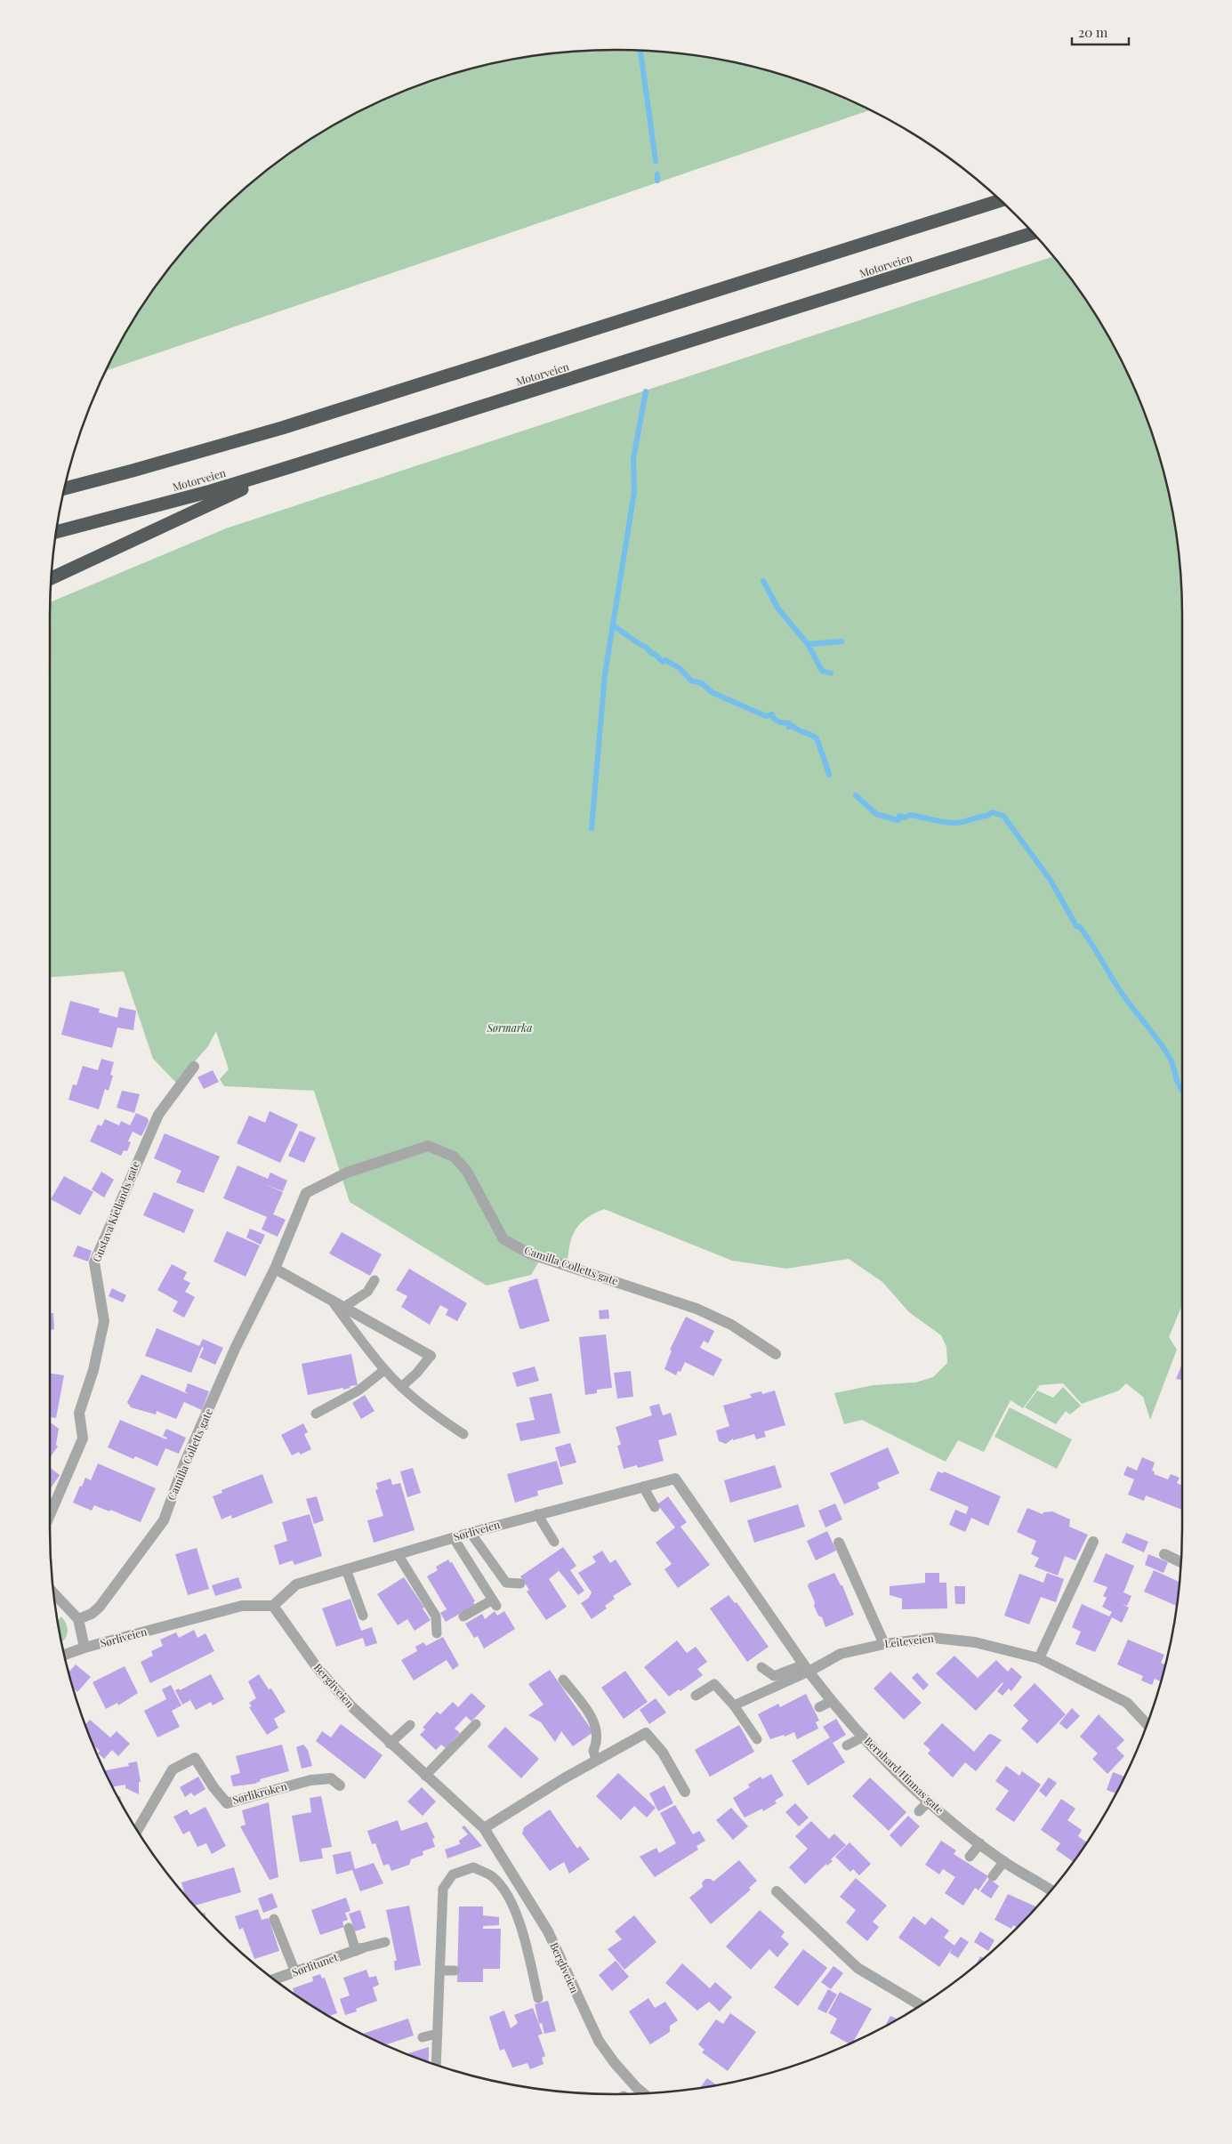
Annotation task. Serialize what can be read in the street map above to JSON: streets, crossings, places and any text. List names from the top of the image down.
{
  "streets": {
    "highway": ["Motorveien"],
    "street": [
      "Gustava Kiellands gate",
      "Camilla Colletts gate",
      "Sørliveien",
      "Leiteveien",
      "Bergliveien",
      "Bernhard Hinnas gate",
      "Sørlikroken",
      "Sørlitunet"
    ]
  },
  "crossings": [
    ["Sørliveien", "Leiteveien"],
    ["Sørliveien", "Bergliveien"],
    ["Sørliveien", "Bernhard Hinnas gate"],
    ["Leiteveien", "Bernhard Hinnas gate"]
  ],
  "parks": ["Sørmarka"],
  "scale_bar": "20 m"
}
